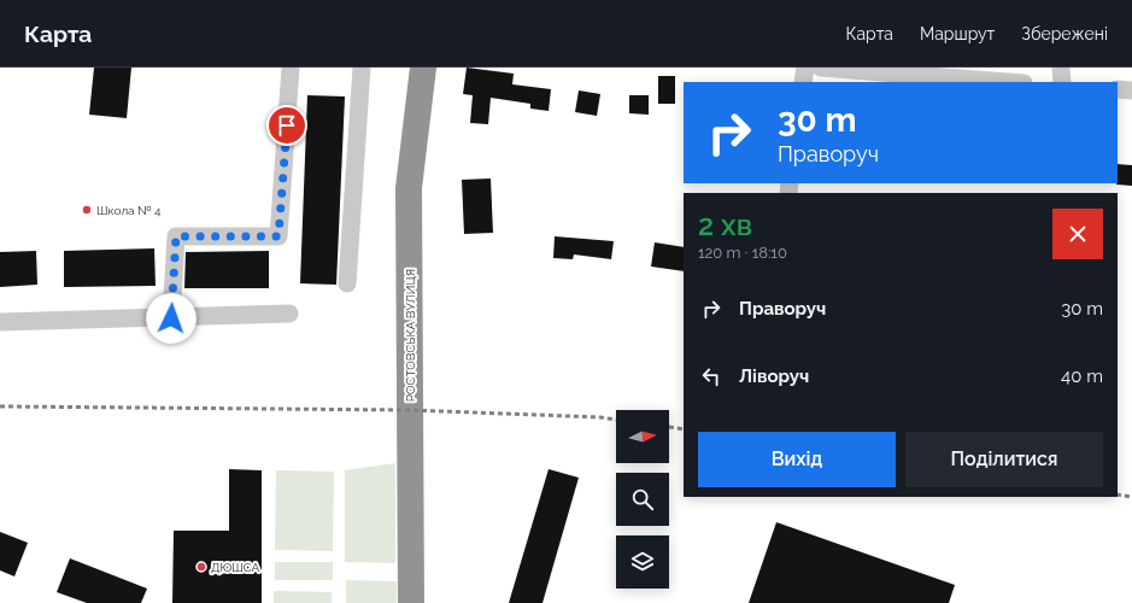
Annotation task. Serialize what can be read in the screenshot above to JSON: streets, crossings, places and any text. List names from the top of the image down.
{
  "streets": {
    "highway": ["РОСТОВСЬКА ВУЛИЦЯ"]
  },
  "places": ["Школа № 4", "ДЮШСА"],
  "north": "right",
  "page": {
    "header": "Карта",
    "nav": ["Карта", "Маршрут", "Збережені"],
    "turn": ["30 m", "Праворуч"],
    "heading": ["2 хв", "120 m · 18:10"],
    "list": [
      {
        "name": "Праворуч",
        "value": "30 m"
      },
      {
        "name": "Ліворуч",
        "value": "40 m"
      }
    ],
    "buttons": ["Вихід", "Поділитися"]
  }
}
